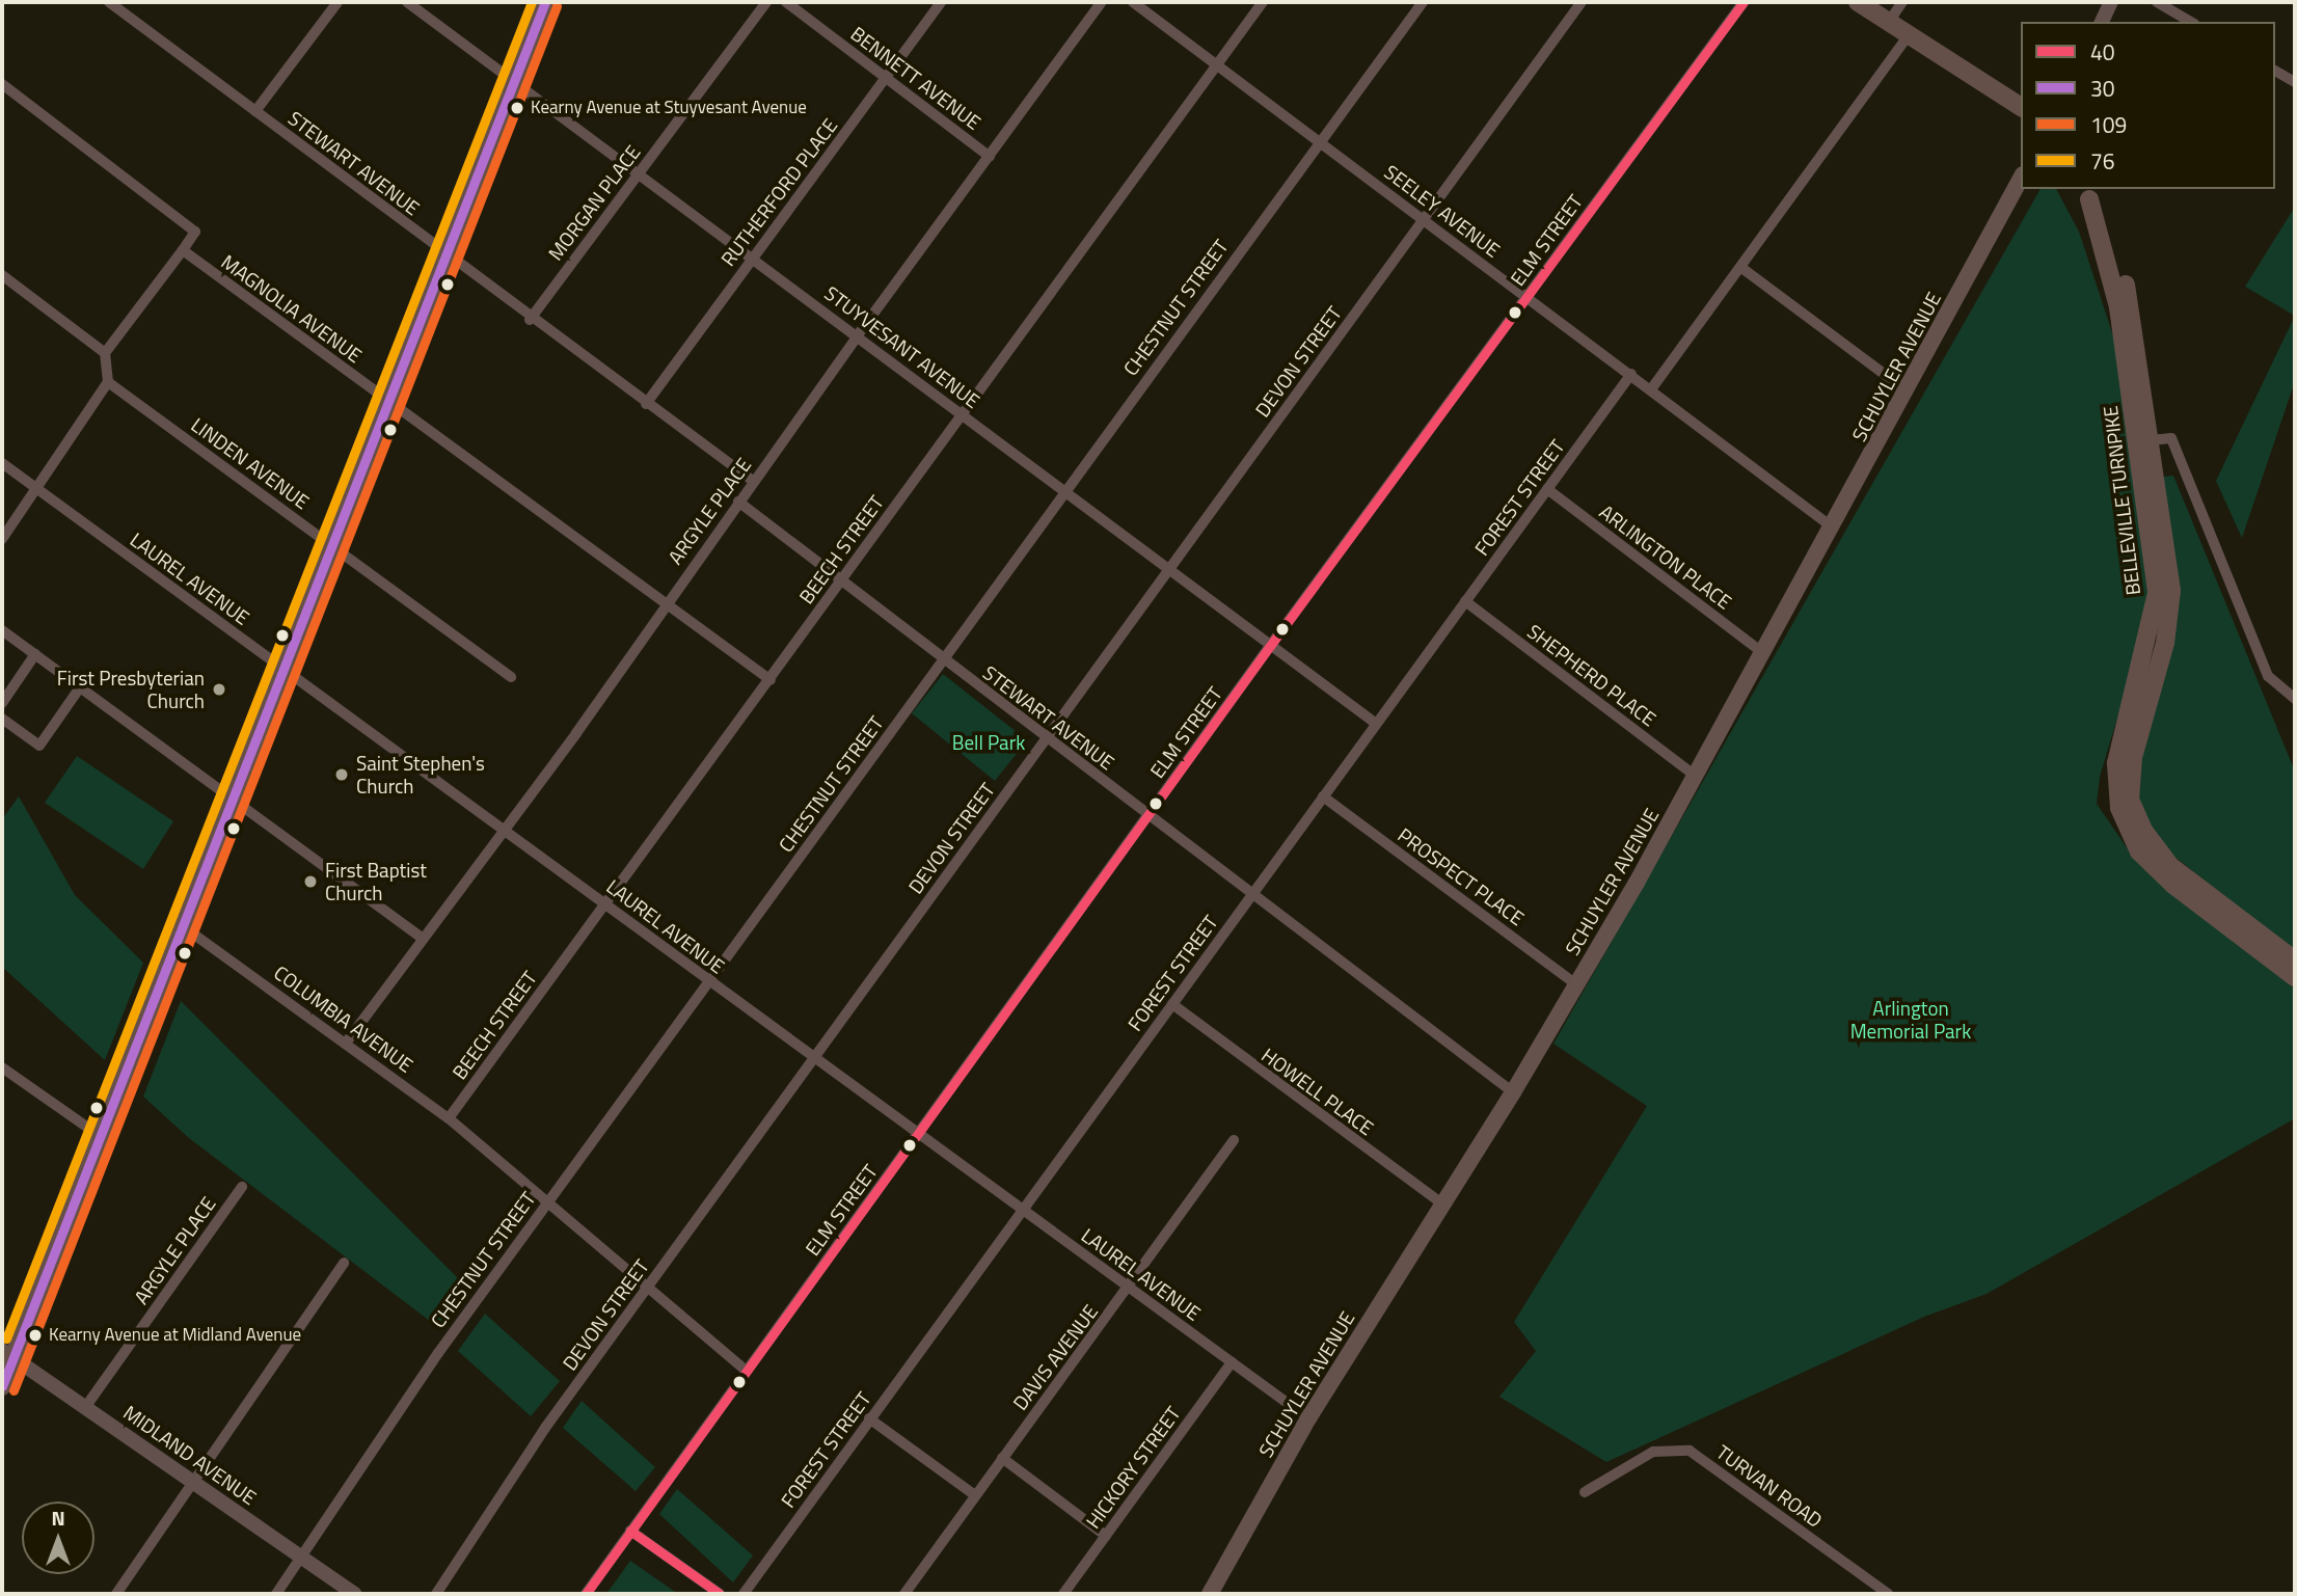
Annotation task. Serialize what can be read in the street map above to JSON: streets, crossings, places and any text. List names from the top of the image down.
{
  "streets": {
    "main road": ["SCHUYLER AVENUE", "BELLEVILLE TURNPIKE"],
    "street": [
      "BENNETT AVENUE",
      "STEWART AVENUE",
      "RUTHERFORD PLACE",
      "MORGAN PLACE",
      "SEELEY AVENUE",
      "ELM STREET",
      "CHESTNUT STREET",
      "MAGNOLIA AVENUE",
      "STUYVESANT AVENUE",
      "DEVON STREET",
      "LINDEN AVENUE",
      "FOREST STREET",
      "ARGYLE PLACE",
      "BEECH STREET",
      "ARLINGTON PLACE",
      "LAUREL AVENUE",
      "SHEPHERD PLACE",
      "PROSPECT PLACE",
      "COLUMBIA AVENUE",
      "HOWELL PLACE",
      "DAVIS AVENUE",
      "MIDLAND AVENUE",
      "HICKORY STREET",
      "TURVAN ROAD"
    ]
  },
  "crossings": [
    ["BENNETT AVENUE", "RUTHERFORD PLACE"],
    ["BENNETT AVENUE", "ARGYLE PLACE"],
    ["STEWART AVENUE", "RUTHERFORD PLACE"],
    ["STEWART AVENUE", "MORGAN PLACE"],
    ["STEWART AVENUE", "ELM STREET"],
    ["STEWART AVENUE", "CHESTNUT STREET"],
    ["STEWART AVENUE", "DEVON STREET"],
    ["STEWART AVENUE", "SCHUYLER AVENUE"],
    ["STEWART AVENUE", "FOREST STREET"],
    ["STEWART AVENUE", "ARGYLE PLACE"],
    ["STEWART AVENUE", "BEECH STREET"],
    ["RUTHERFORD PLACE", "STUYVESANT AVENUE"],
    ["MORGAN PLACE", "STUYVESANT AVENUE"],
    ["SEELEY AVENUE", "ELM STREET"],
    ["SEELEY AVENUE", "CHESTNUT STREET"],
    ["SEELEY AVENUE", "DEVON STREET"],
    ["SEELEY AVENUE", "SCHUYLER AVENUE"],
    ["SEELEY AVENUE", "FOREST STREET"],
    ["SEELEY AVENUE", "BEECH STREET"],
    ["ELM STREET", "STUYVESANT AVENUE"],
    ["ELM STREET", "LAUREL AVENUE"],
    ["ELM STREET", "COLUMBIA AVENUE"],
    ["CHESTNUT STREET", "STUYVESANT AVENUE"],
    ["CHESTNUT STREET", "LAUREL AVENUE"],
    ["CHESTNUT STREET", "COLUMBIA AVENUE"],
    ["CHESTNUT STREET", "MIDLAND AVENUE"],
    ["MAGNOLIA AVENUE", "ARGYLE PLACE"],
    ["MAGNOLIA AVENUE", "BEECH STREET"],
    ["STUYVESANT AVENUE", "DEVON STREET"],
    ["STUYVESANT AVENUE", "FOREST STREET"],
    ["STUYVESANT AVENUE", "ARGYLE PLACE"],
    ["STUYVESANT AVENUE", "BEECH STREET"],
    ["DEVON STREET", "LAUREL AVENUE"],
    ["DEVON STREET", "COLUMBIA AVENUE"],
    ["SCHUYLER AVENUE", "ARLINGTON PLACE"],
    ["SCHUYLER AVENUE", "LAUREL AVENUE"],
    ["SCHUYLER AVENUE", "SHEPHERD PLACE"],
    ["SCHUYLER AVENUE", "PROSPECT PLACE"],
    ["SCHUYLER AVENUE", "HOWELL PLACE"],
    ["FOREST STREET", "ARLINGTON PLACE"],
    ["FOREST STREET", "LAUREL AVENUE"],
    ["FOREST STREET", "SHEPHERD PLACE"],
    ["FOREST STREET", "PROSPECT PLACE"],
    ["FOREST STREET", "HOWELL PLACE"],
    ["ARGYLE PLACE", "LAUREL AVENUE"],
    ["ARGYLE PLACE", "COLUMBIA AVENUE"],
    ["ARGYLE PLACE", "MIDLAND AVENUE"],
    ["BEECH STREET", "LAUREL AVENUE"],
    ["BEECH STREET", "COLUMBIA AVENUE"],
    ["LAUREL AVENUE", "DAVIS AVENUE"],
    ["LAUREL AVENUE", "HICKORY STREET"]
  ],
  "parks": ["Bell Park", "Arlington Memorial Park"],
  "places": [
    "Kearny Avenue at Stuyvesant Avenue",
    "First Presbyterian Church",
    "Saint Stephen's Church",
    "First Baptist Church",
    "Kearny Avenue at Midland Avenue"
  ],
  "lines": [
    "transit line 40",
    "transit line 30",
    "transit line 76",
    "transit line 109"
  ],
  "legend": [
    "40",
    "30",
    "109",
    "76"
  ],
  "north": "top"
}
